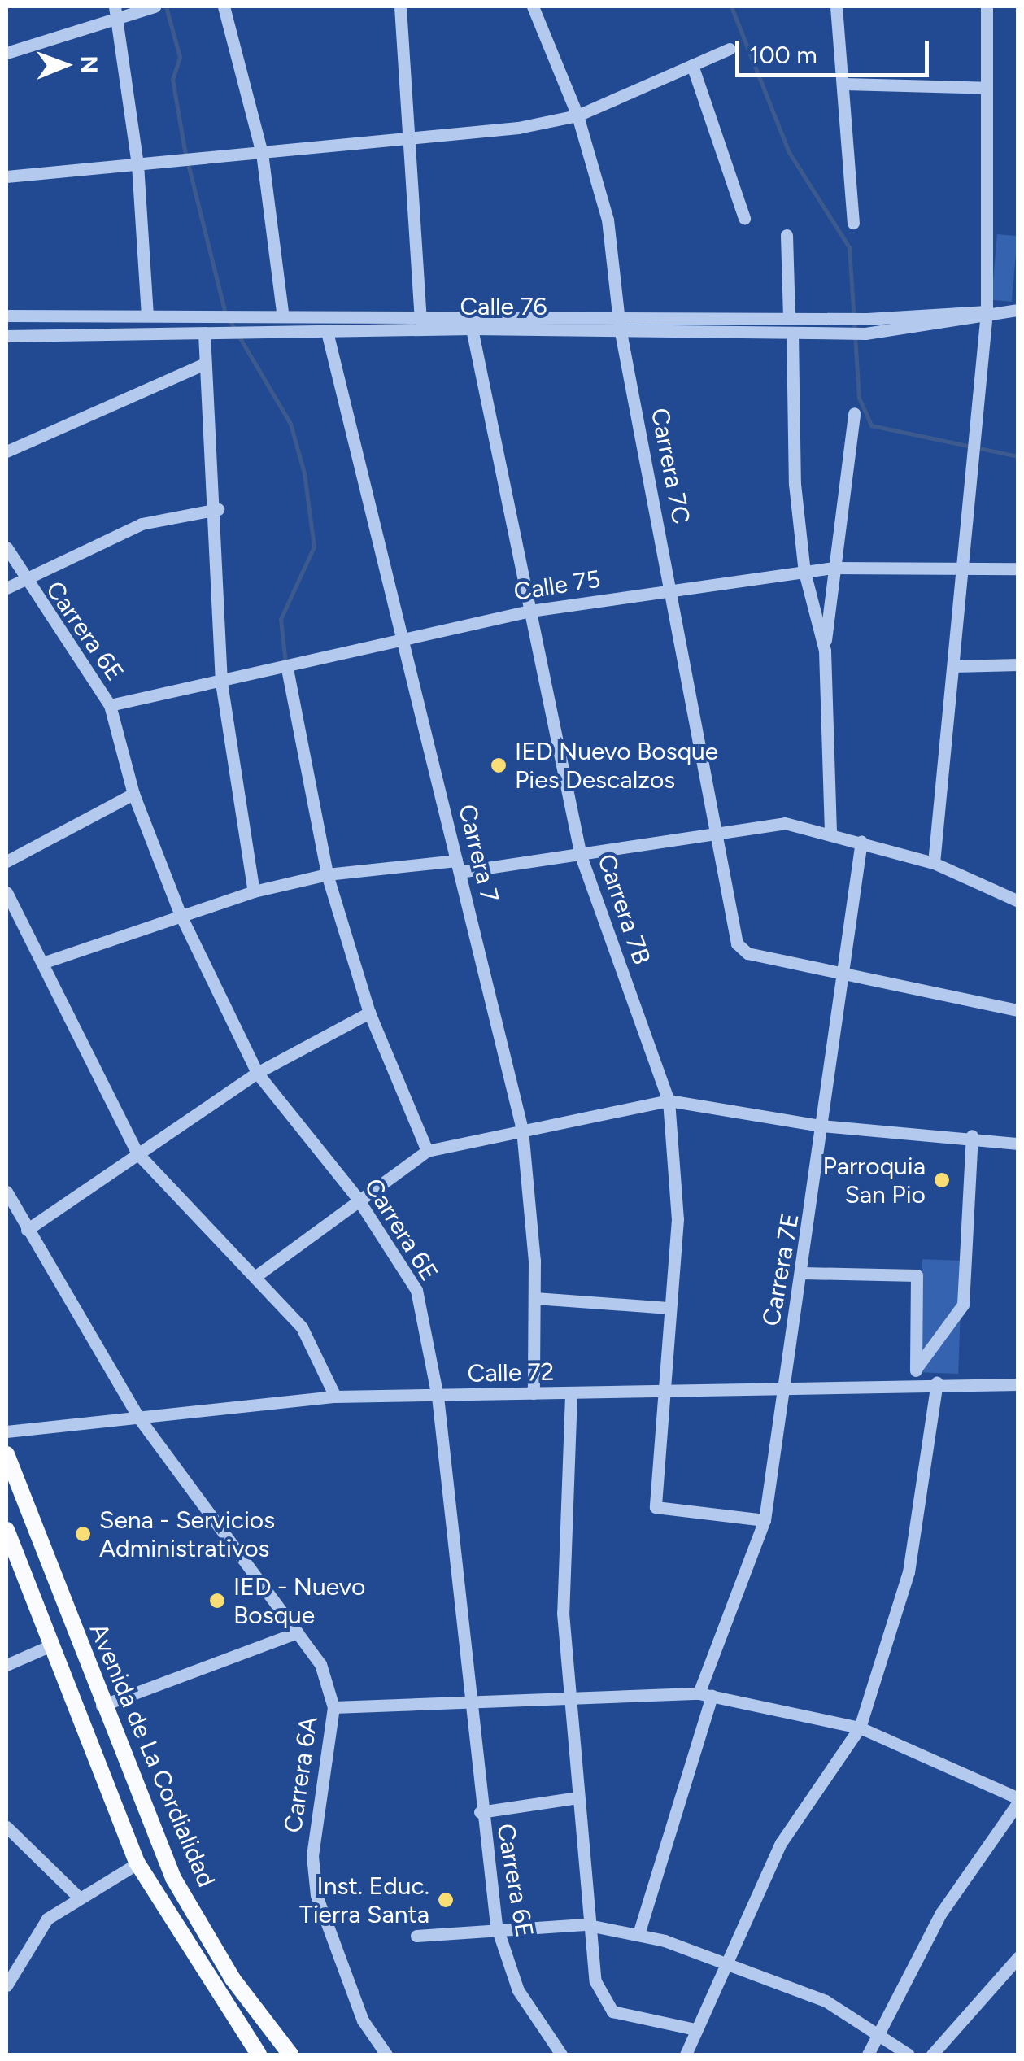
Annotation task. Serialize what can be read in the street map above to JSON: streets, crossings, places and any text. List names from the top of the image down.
{
  "streets": {
    "main road": ["Avenida de La Cordialidad"],
    "street": [
      "Calle 76",
      "Carrera 7C",
      "Calle 75",
      "Carrera 6E",
      "Carrera 7",
      "Carrera 7B",
      "Carrera 7E",
      "Calle 72",
      "Carrera 6A"
    ]
  },
  "crossings": [
    ["Calle 76", "Carrera 7C"],
    ["Calle 76", "Carrera 7"],
    ["Calle 76", "Carrera 7B"],
    ["Carrera 7C", "Calle 75"],
    ["Carrera 7C", "Carrera 7E"],
    ["Calle 75", "Carrera 6E"],
    ["Calle 75", "Carrera 7"],
    ["Calle 75", "Carrera 7B"],
    ["Carrera 6E", "Calle 72"],
    ["Carrera 7", "Calle 72"],
    ["Carrera 7B", "Carrera 7E"],
    ["Carrera 7B", "Calle 72"],
    ["Carrera 7E", "Calle 72"],
    ["Calle 72", "Carrera 6A"]
  ],
  "places": [
    "IED Nuevo Bosque Pies Descalzos",
    "Parroquia San Pio",
    "Sena - Servicios Administrativos",
    "IED - Nuevo Bosque",
    "Inst. Educ. Tierra Santa"
  ],
  "scale_bar": "100 m",
  "north": "right"
}
